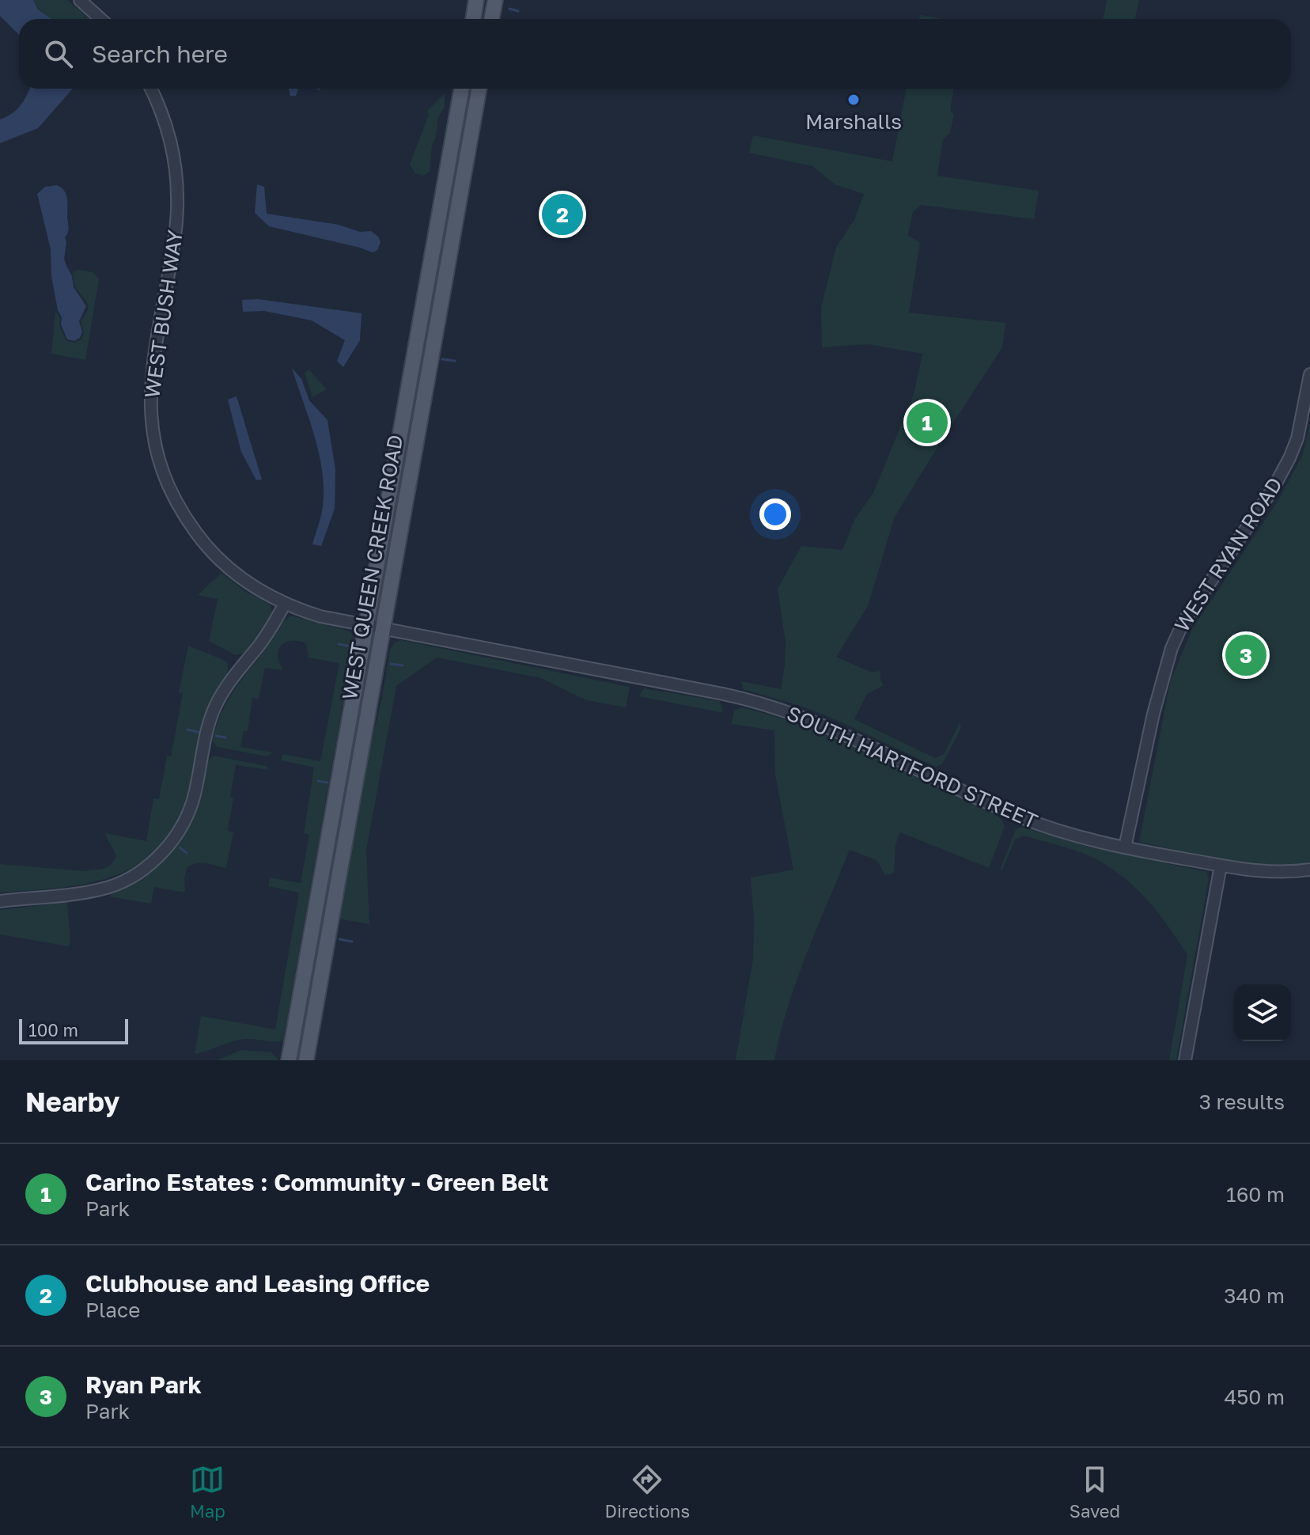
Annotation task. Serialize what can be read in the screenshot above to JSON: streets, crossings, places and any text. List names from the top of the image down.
{
  "streets": {
    "main road": ["WEST QUEEN CREEK ROAD"],
    "street": ["WEST BUSH WAY", "WEST RYAN ROAD", "SOUTH HARTFORD STREET"]
  },
  "crossings": [
    ["WEST BUSH WAY", "WEST QUEEN CREEK ROAD"],
    ["WEST BUSH WAY", "SOUTH HARTFORD STREET"],
    ["WEST RYAN ROAD", "SOUTH HARTFORD STREET"],
    ["WEST QUEEN CREEK ROAD", "SOUTH HARTFORD STREET"]
  ],
  "places": ["Marshalls"],
  "scale_bar": "100 m",
  "page": {
    "search": "Search here",
    "pins": ["2", "1", "3"],
    "scale": "100 m",
    "heading": ["Nearby", "3 results"],
    "list": [
      {
        "mark": "1",
        "name": "Carino Estates : Community - Green Belt",
        "note": "Park",
        "value": "160 m"
      },
      {
        "mark": "2",
        "name": "Clubhouse and Leasing Office",
        "note": "Place",
        "value": "340 m"
      },
      {
        "mark": "3",
        "name": "Ryan Park",
        "note": "Park",
        "value": "450 m"
      }
    ],
    "nav": ["Map", "Directions", "Saved"]
  }
}
